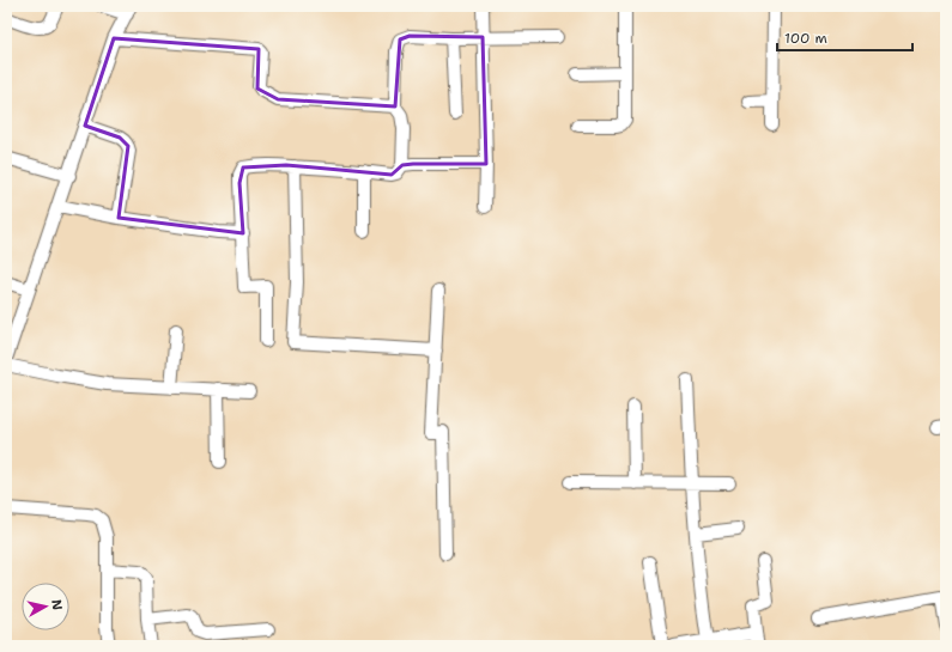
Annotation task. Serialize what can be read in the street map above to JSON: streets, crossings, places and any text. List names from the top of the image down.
{
  "scale_bar": "100 m",
  "north": "right"
}
